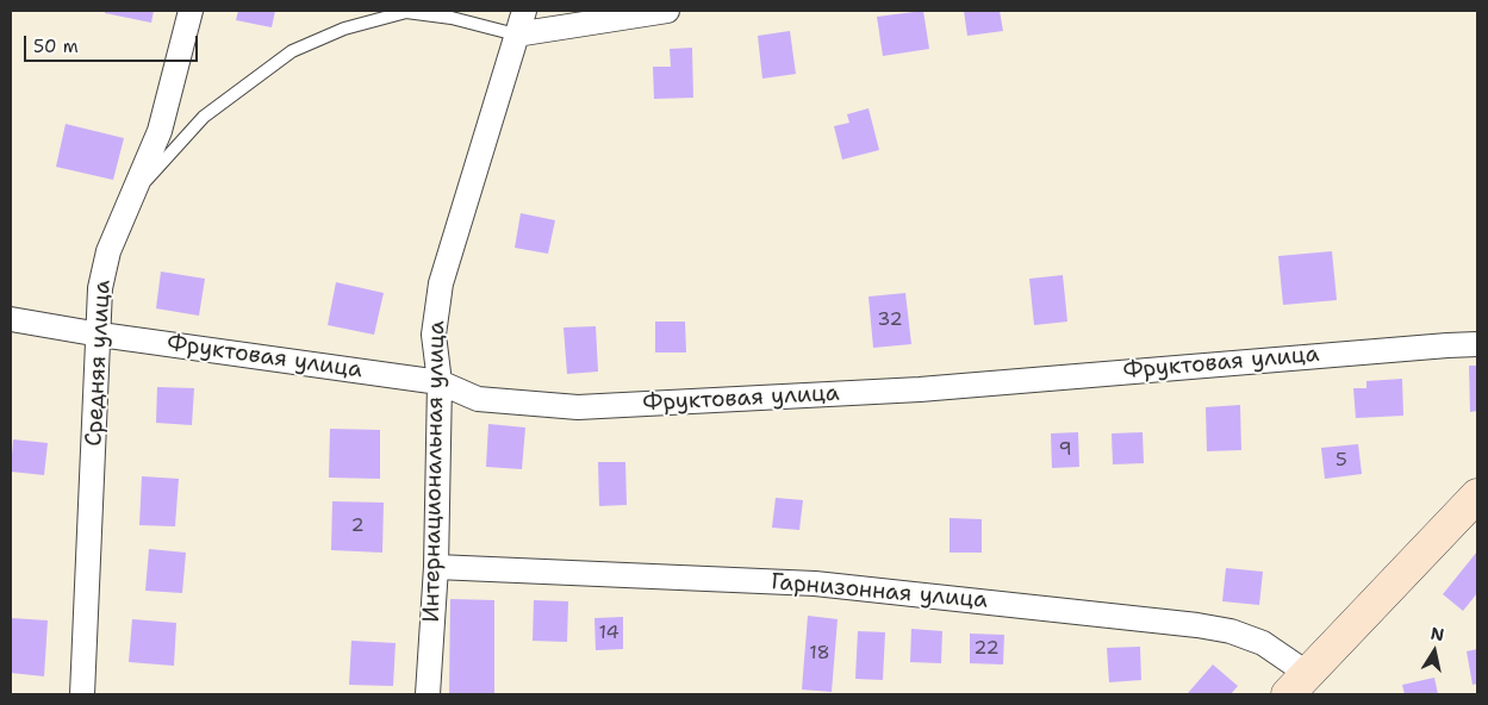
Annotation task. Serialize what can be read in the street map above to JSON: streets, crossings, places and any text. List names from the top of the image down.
{
  "streets": {
    "street": [
      "Фруктовая улица",
      "Средняя улица",
      "Интернациональная улица",
      "Гарнизонная улица"
    ]
  },
  "crossings": [
    ["Фруктовая улица", "Средняя улица"],
    ["Фруктовая улица", "Интернациональная улица"],
    ["Интернациональная улица", "Гарнизонная улица"]
  ],
  "house_numbers": [
    "32",
    "9",
    "5",
    "2",
    "14",
    "22",
    "18"
  ],
  "scale_bar": "50 m",
  "north": "top"
}
